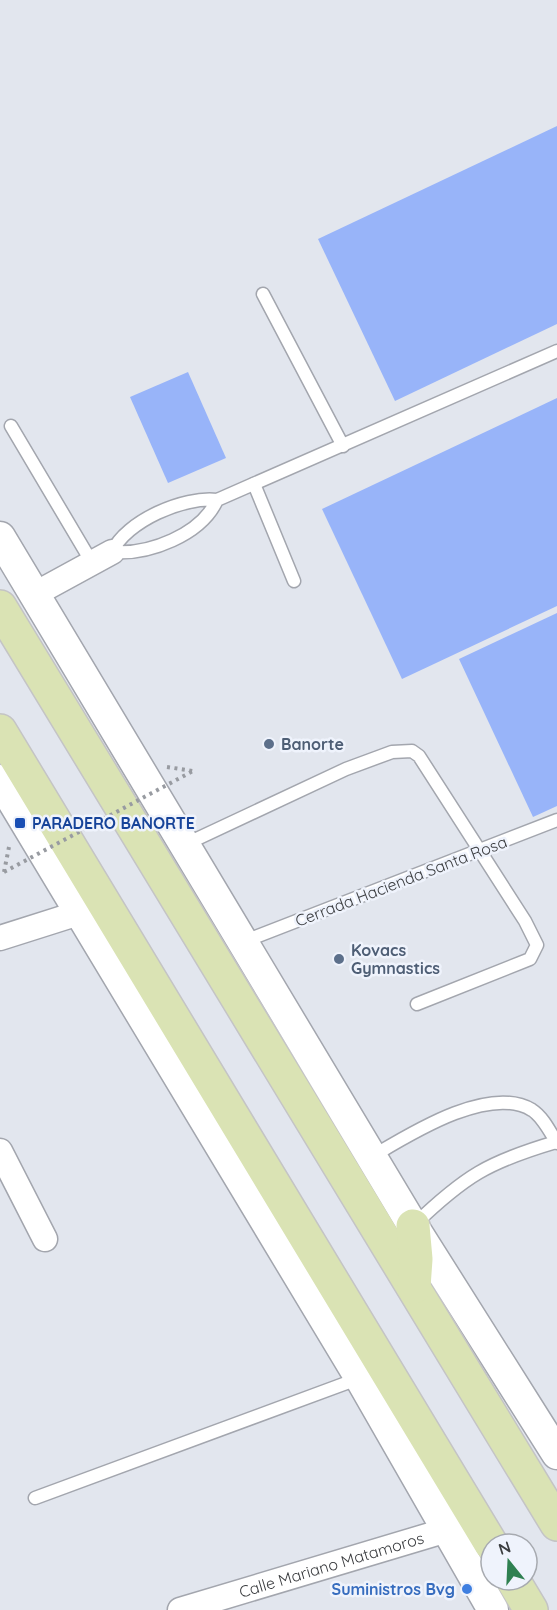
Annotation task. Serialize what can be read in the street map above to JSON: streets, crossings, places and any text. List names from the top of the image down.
{
  "streets": {
    "street": ["Calle Mariano Matamoros"],
    "lane": ["Cerrada Hacienda Santa Rosa"]
  },
  "places": {
    "other": ["Banorte", "Kovacs Gymnastics", "Suministros Bvg"],
    "transit": ["PARADERO BANORTE"]
  },
  "north": "top"
}
